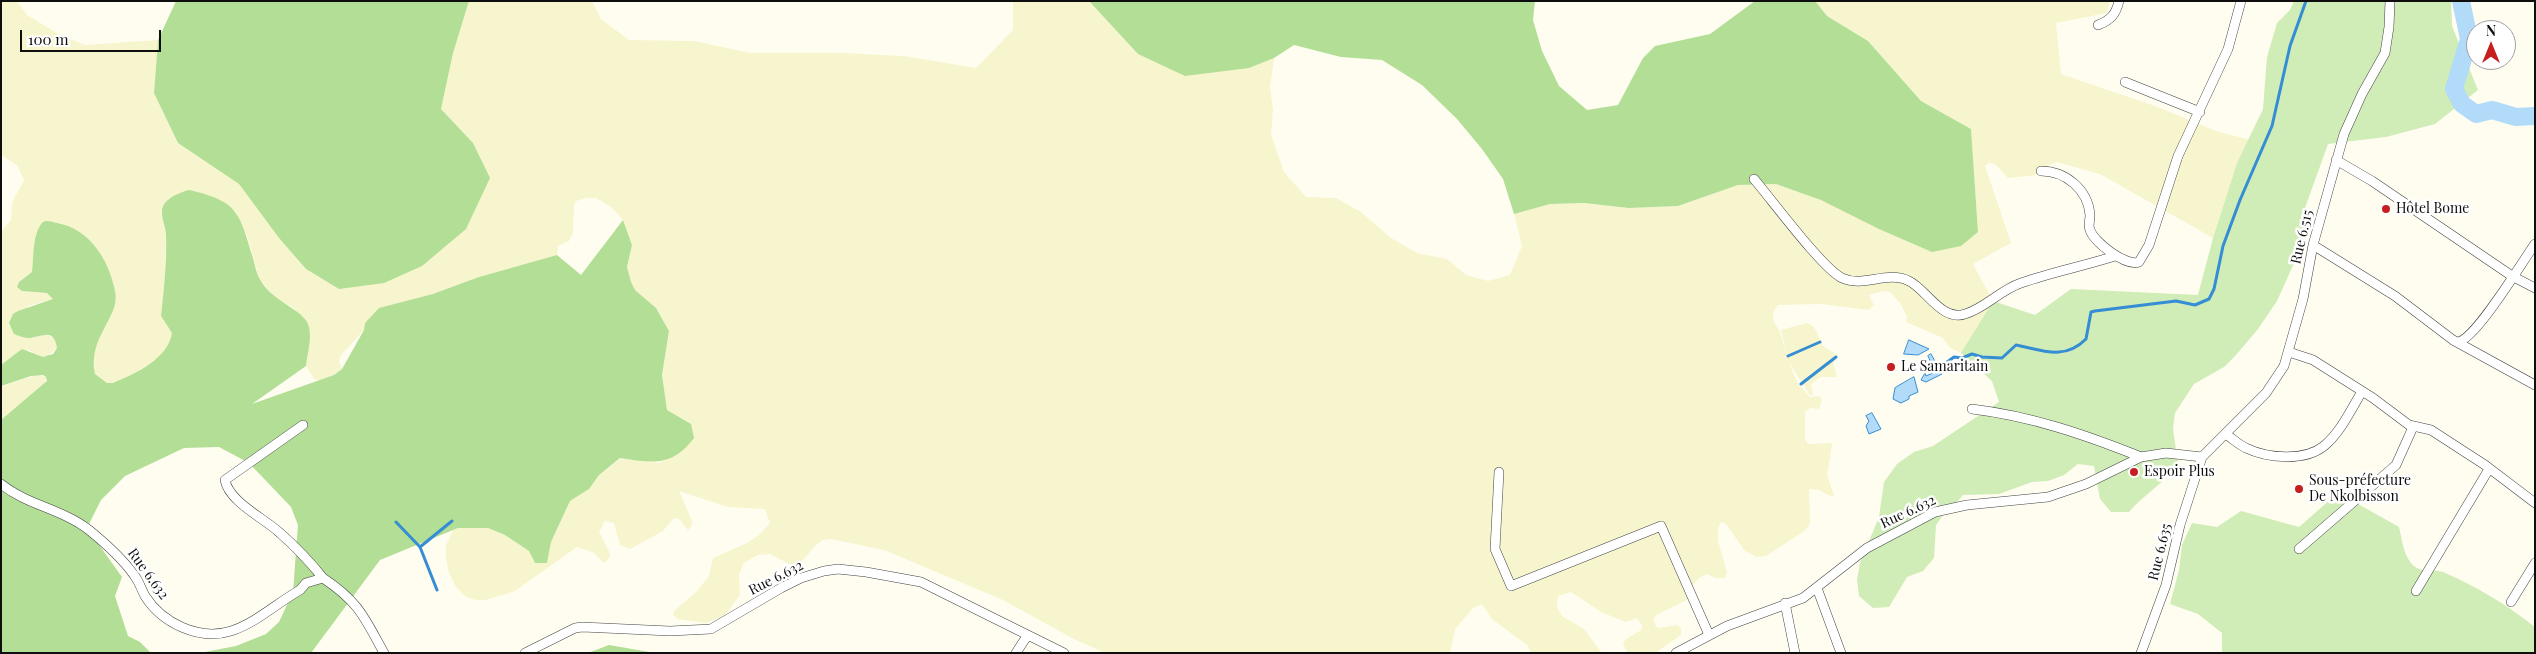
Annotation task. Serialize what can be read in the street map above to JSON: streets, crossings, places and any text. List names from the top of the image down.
{
  "streets": {
    "street": ["Rue 6.515", "Rue 6.632", "Rue 6.635"]
  },
  "crossings": [
    ["Rue 6.515", "Rue 6.632"],
    ["Rue 6.515", "Rue 6.635"],
    ["Rue 6.632", "Rue 6.635"]
  ],
  "places": [
    "Hôtel Bome",
    "Le Samaritain",
    "Espoir Plus",
    "Sous-préfecture De Nkolbisson"
  ],
  "scale_bar": "100 m",
  "north": "top"
}
